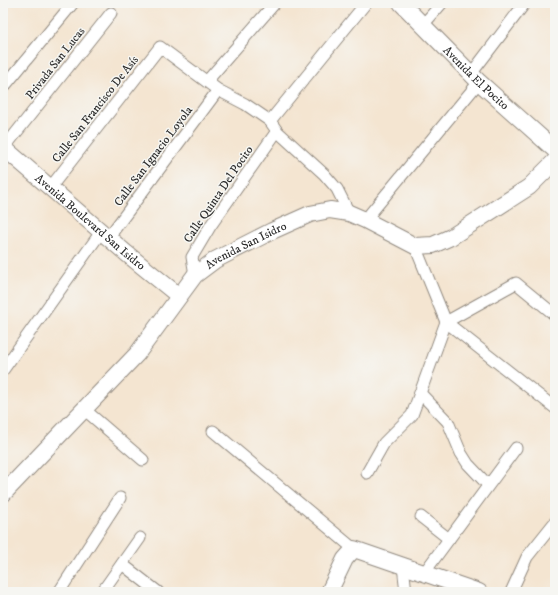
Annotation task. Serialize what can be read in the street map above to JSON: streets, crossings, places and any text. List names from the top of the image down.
{
  "streets": {
    "main road": ["Avenida El Pocito", "Avenida Boulevard San Isidro", "Avenida San Isidro"],
    "street": [
      "Privada San Lucas",
      "Calle San Francisco De Asís",
      "Calle San Ignacio Loyola",
      "Calle Quinta Del Pocito"
    ]
  },
  "crossings": [
    ["Privada San Lucas", "Avenida Boulevard San Isidro"],
    ["Calle San Francisco De Asís", "Avenida Boulevard San Isidro"],
    ["Calle San Ignacio Loyola", "Avenida Boulevard San Isidro"],
    ["Calle Quinta Del Pocito", "Avenida San Isidro"],
    ["Avenida Boulevard San Isidro", "Avenida San Isidro"]
  ]
}
